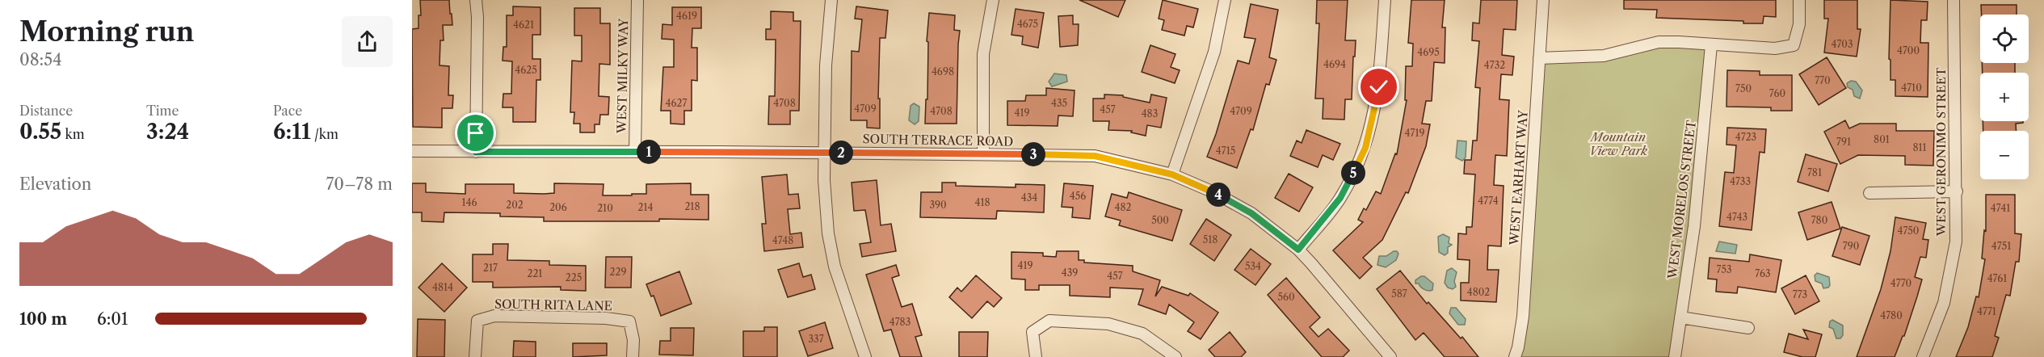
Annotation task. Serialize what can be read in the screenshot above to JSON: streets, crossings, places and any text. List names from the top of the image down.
{
  "streets": {
    "street": [
      "WEST MILKY WAY",
      "SOUTH TERRACE ROAD",
      "WEST GERONIMO STREET",
      "WEST EARHART WAY",
      "WEST MORELOS STREET",
      "SOUTH RITA LANE"
    ]
  },
  "crossings": [
    ["WEST MILKY WAY", "SOUTH TERRACE ROAD"]
  ],
  "parks": ["Mountain View Park"],
  "house_numbers": [
    "4619",
    "4675",
    "4621",
    "4703",
    "4700",
    "4695",
    "4694",
    "4732",
    "4625",
    "4698",
    "770",
    "4710",
    "750",
    "760",
    "4627",
    "4708",
    "435",
    "4709",
    "457",
    "4708",
    "4709",
    "419",
    "483",
    "4719",
    "4723",
    "801",
    "791",
    "811",
    "4715",
    "781",
    "4733",
    "456",
    "434",
    "4774",
    "146",
    "418",
    "202",
    "390",
    "218",
    "206",
    "214",
    "482",
    "210",
    "4741",
    "4743",
    "500",
    "780",
    "4750",
    "518",
    "4748",
    "790",
    "4751",
    "419",
    "534",
    "217",
    "753",
    "229",
    "439",
    "221",
    "763",
    "457",
    "225",
    "4761",
    "4770",
    "4814",
    "4802",
    "587",
    "773",
    "560",
    "4771",
    "4780",
    "4783",
    "337"
  ],
  "page": {
    "heading": ["Morning run", "08:54"],
    "map_buttons": ["+", "−"],
    "stats": [
      ["Distance", "0.55 km"],
      ["Time", "3:24"],
      ["Pace", "6:11 /km"]
    ],
    "pins": [
      "1",
      "2",
      "3",
      "5",
      "4"
    ],
    "chart": ["Elevation", "70–78 m"],
    "list": [
      {
        "name": "100 m",
        "note": "6:01"
      }
    ]
  }
}
